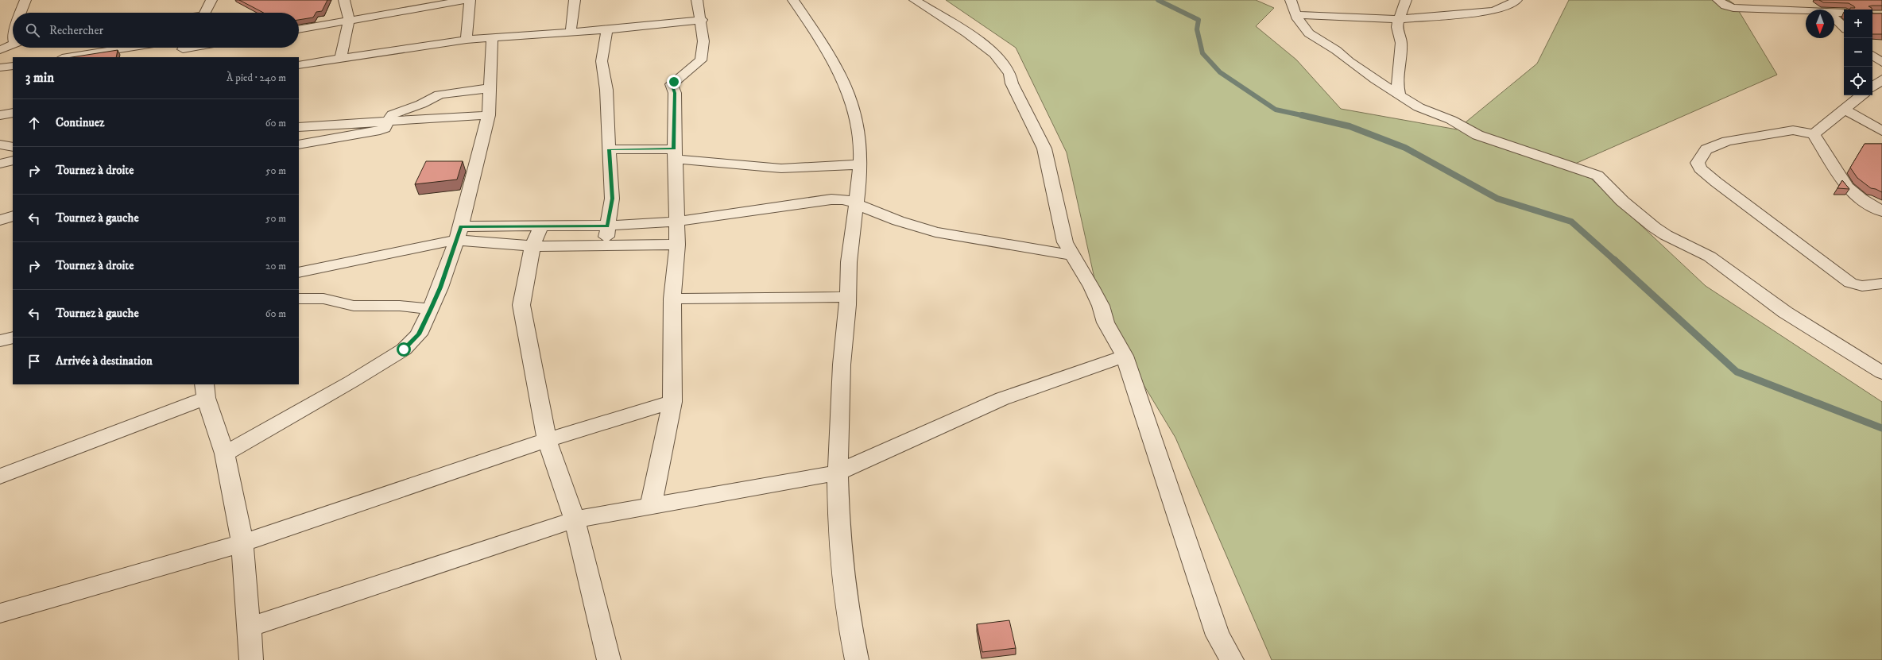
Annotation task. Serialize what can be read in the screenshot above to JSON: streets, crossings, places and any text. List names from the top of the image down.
{
  "north": "bottom",
  "page": {
    "map_buttons": ["+", "−"],
    "search": "Rechercher",
    "heading": ["3 min", "À pied · 240 m"],
    "list": [
      ["Continuez", "60 m"],
      ["Tournez à droite", "50 m"],
      ["Tournez à gauche", "50 m"],
      ["Tournez à droite", "20 m"],
      ["Tournez à gauche", "60 m"],
      "Arrivée à destination"
    ]
  }
}
